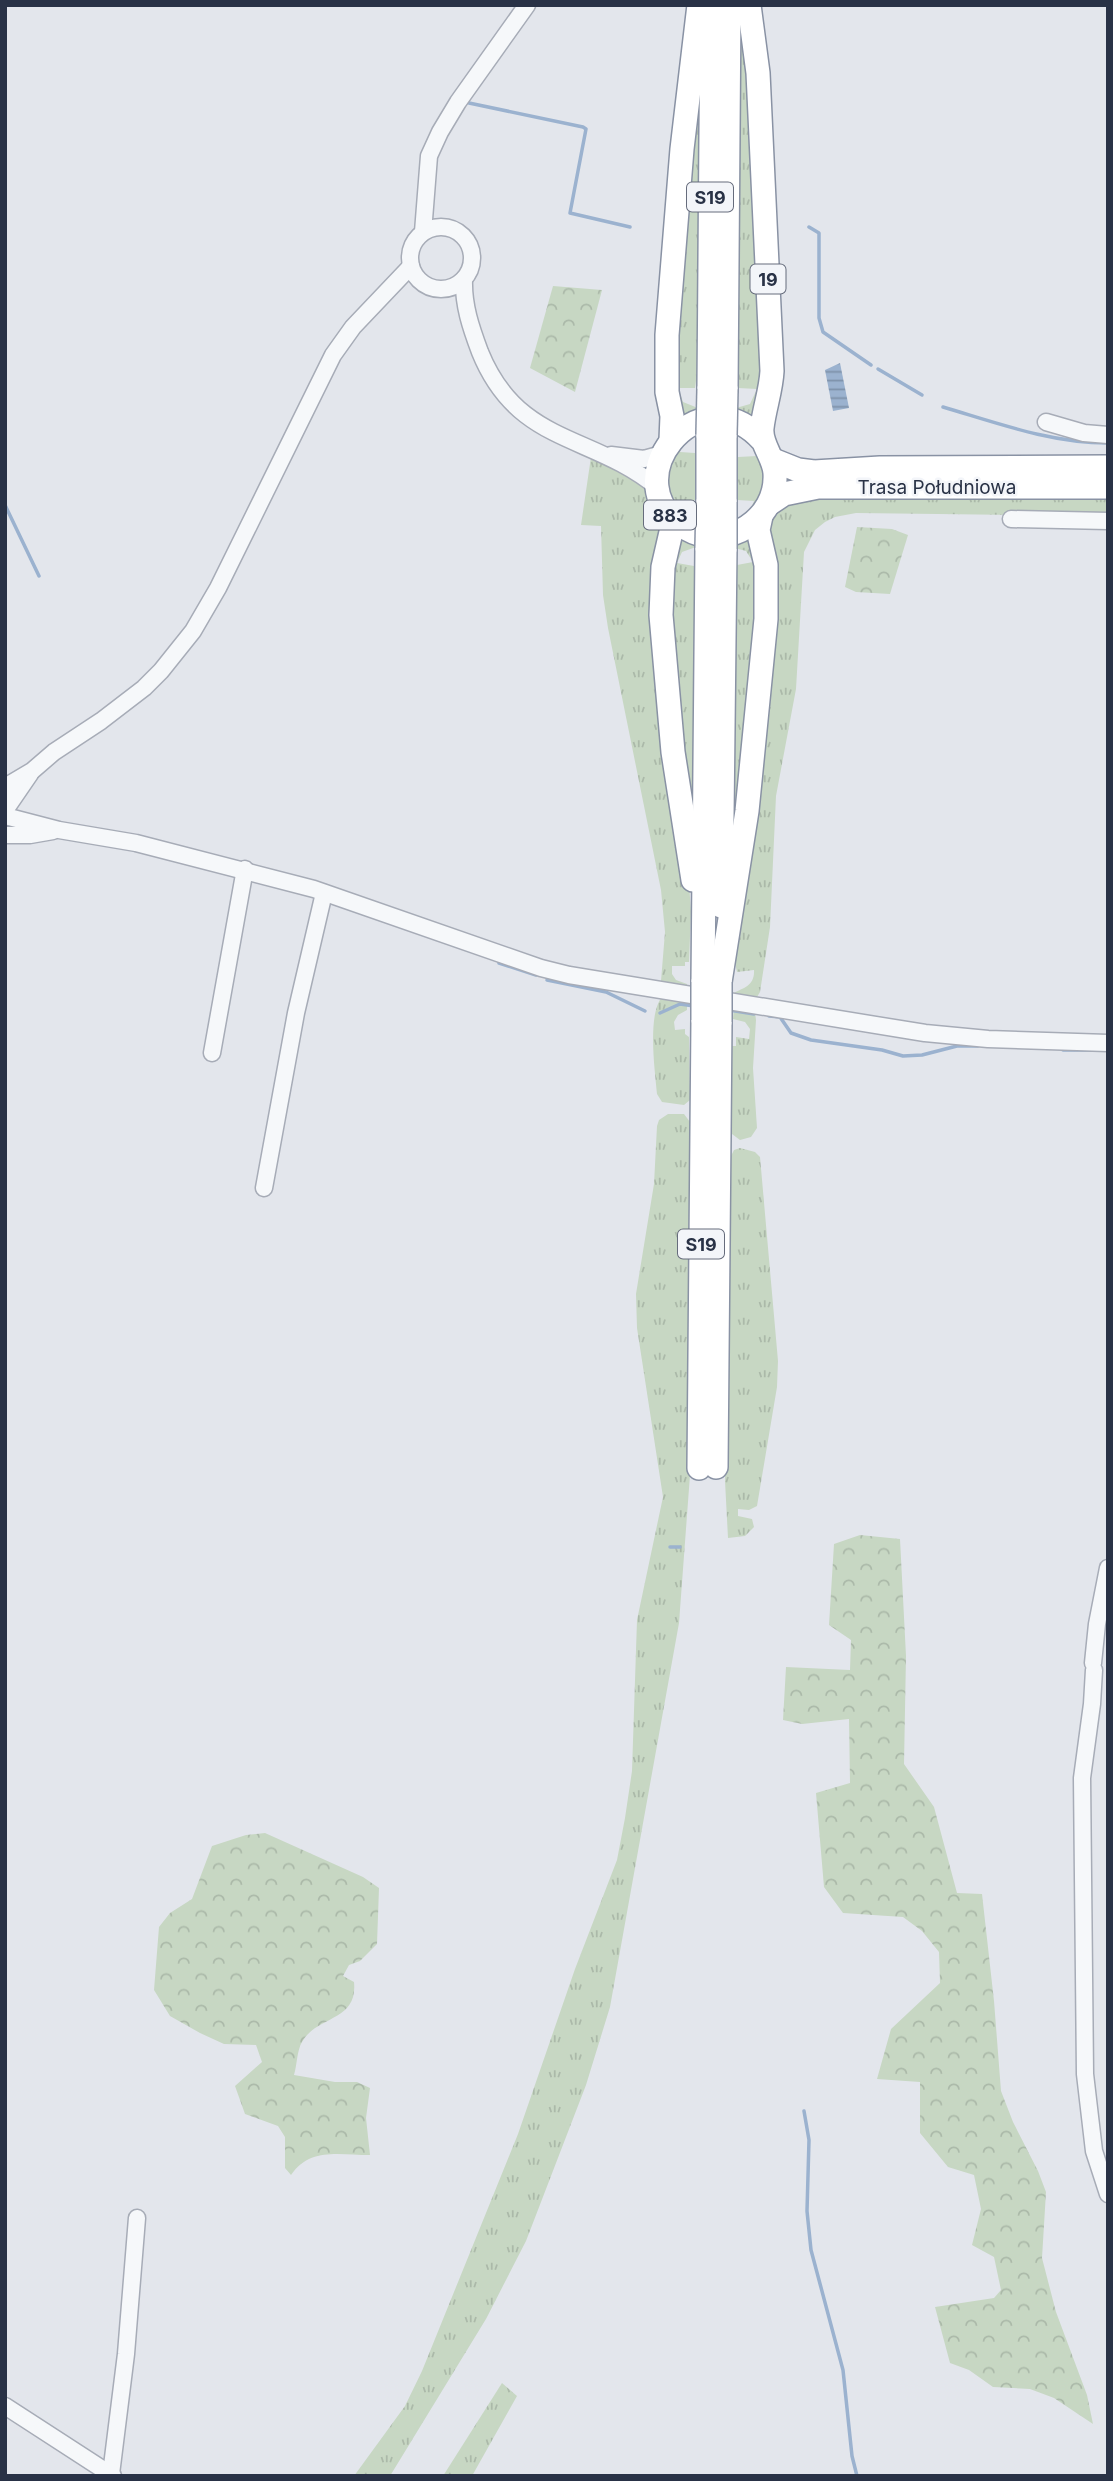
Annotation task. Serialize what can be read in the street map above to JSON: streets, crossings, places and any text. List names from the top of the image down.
{
  "streets": {
    "highway": [
      "S19",
      "19",
      "Trasa Południowa",
      "883"
    ]
  },
  "crossings": [
    ["19", "Trasa Południowa"],
    ["19", "883"],
    ["Trasa Południowa", "883"]
  ]
}
